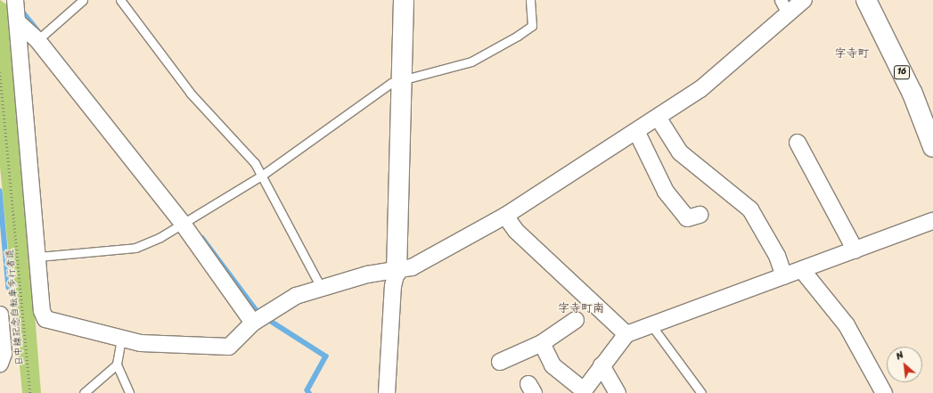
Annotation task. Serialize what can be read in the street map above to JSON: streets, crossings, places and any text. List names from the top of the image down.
{
  "streets": {
    "street": ["16"],
    "path": ["日中線記念自転車歩行者道"]
  },
  "districts": ["字寺町", "字寺町南"],
  "north": "top left"
}
